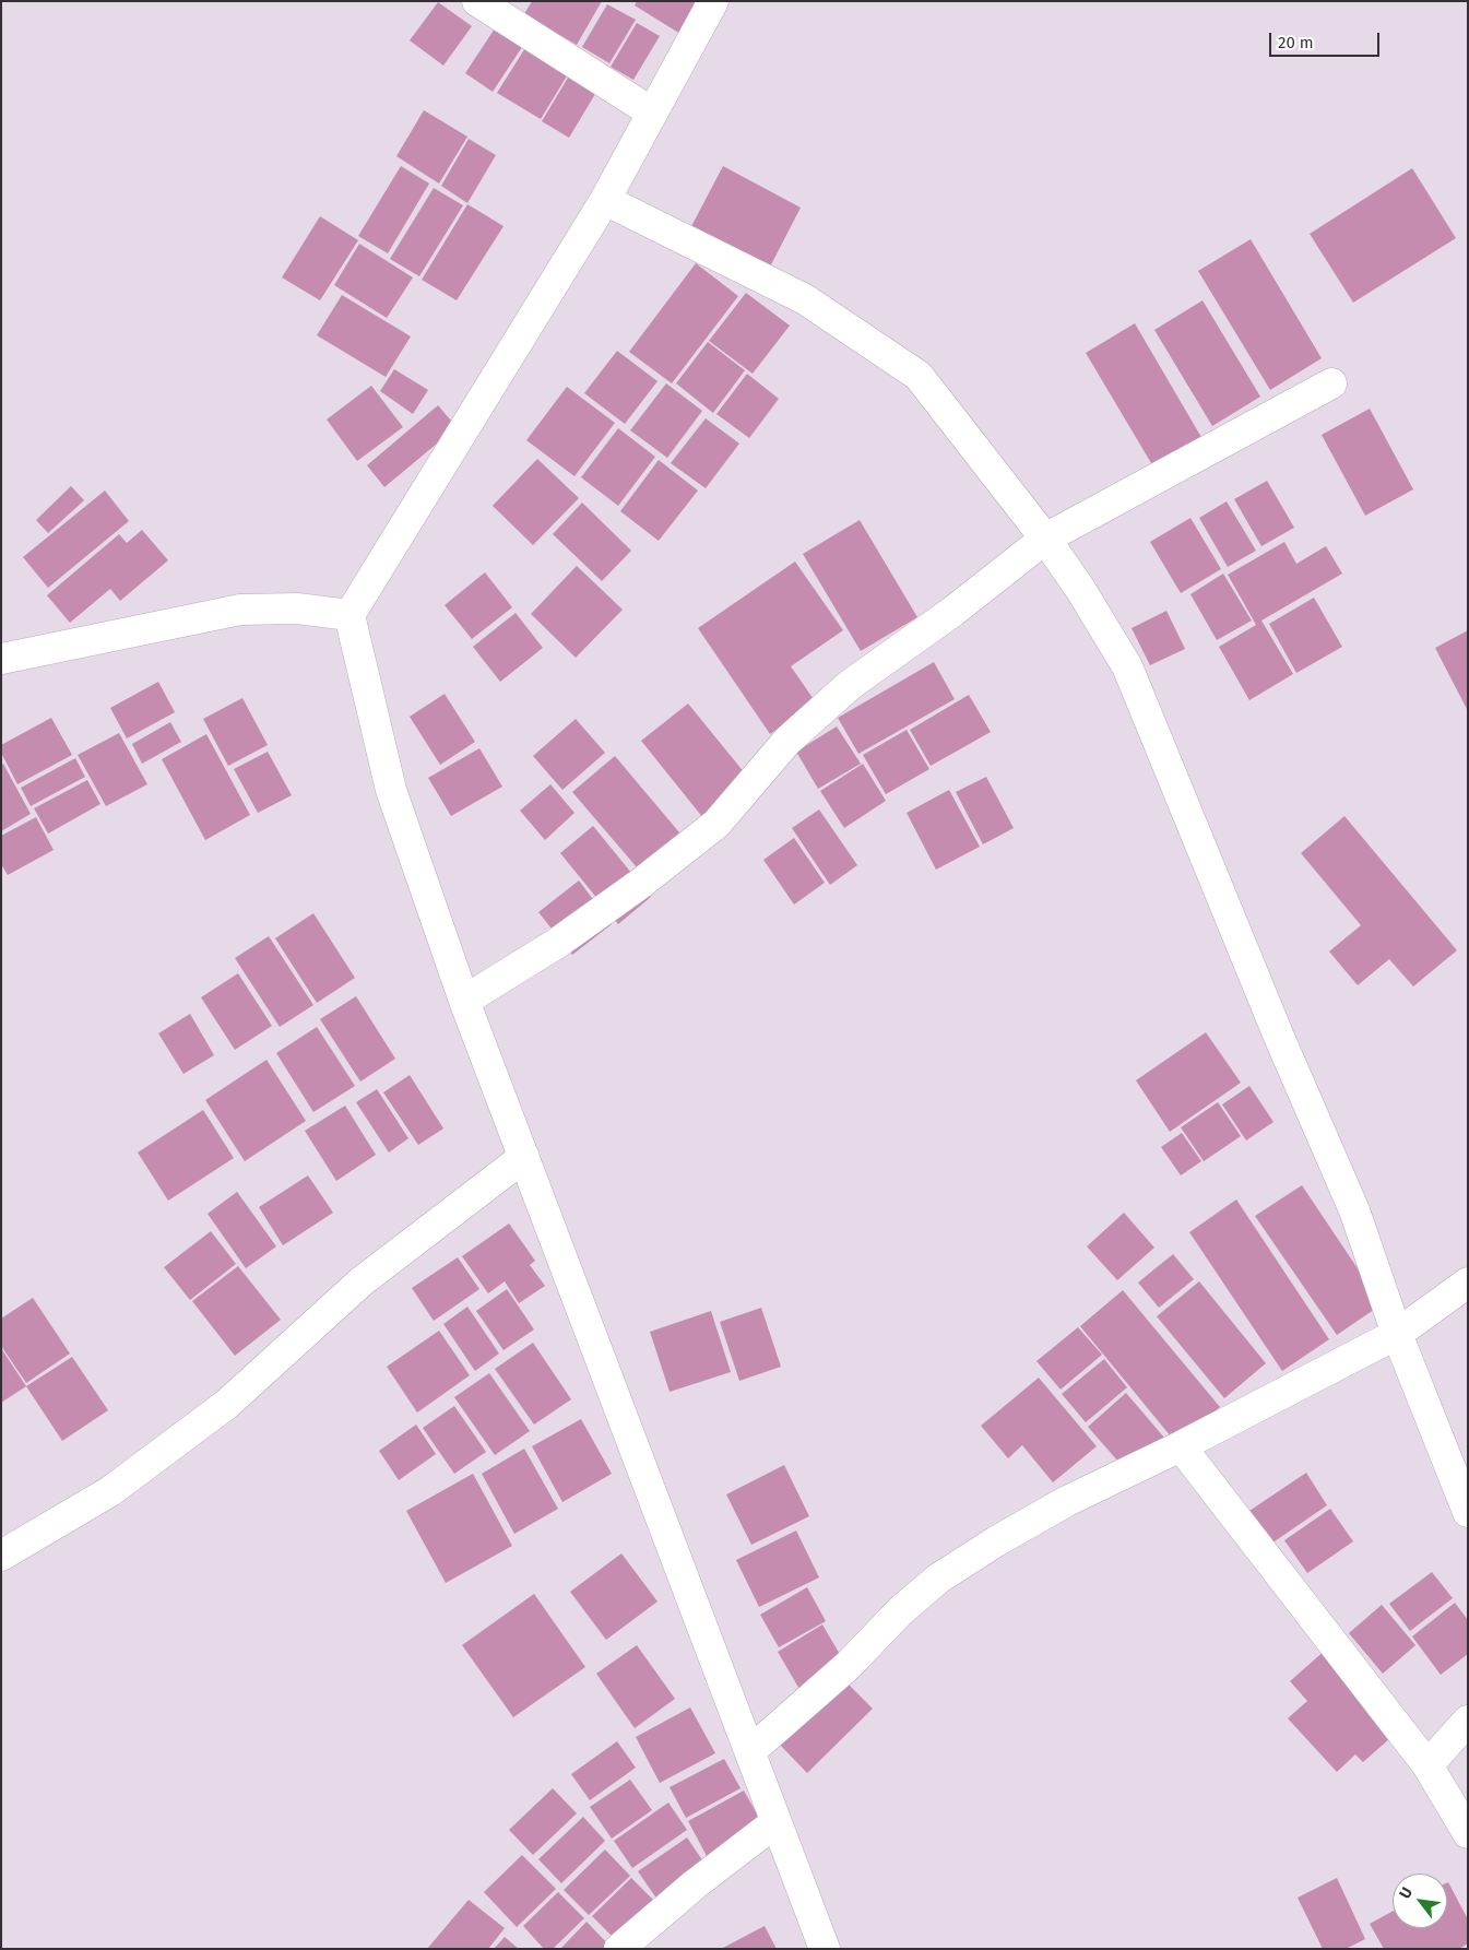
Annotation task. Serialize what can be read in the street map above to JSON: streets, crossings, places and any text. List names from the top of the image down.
{
  "scale_bar": "20 m",
  "north": "top left"
}
